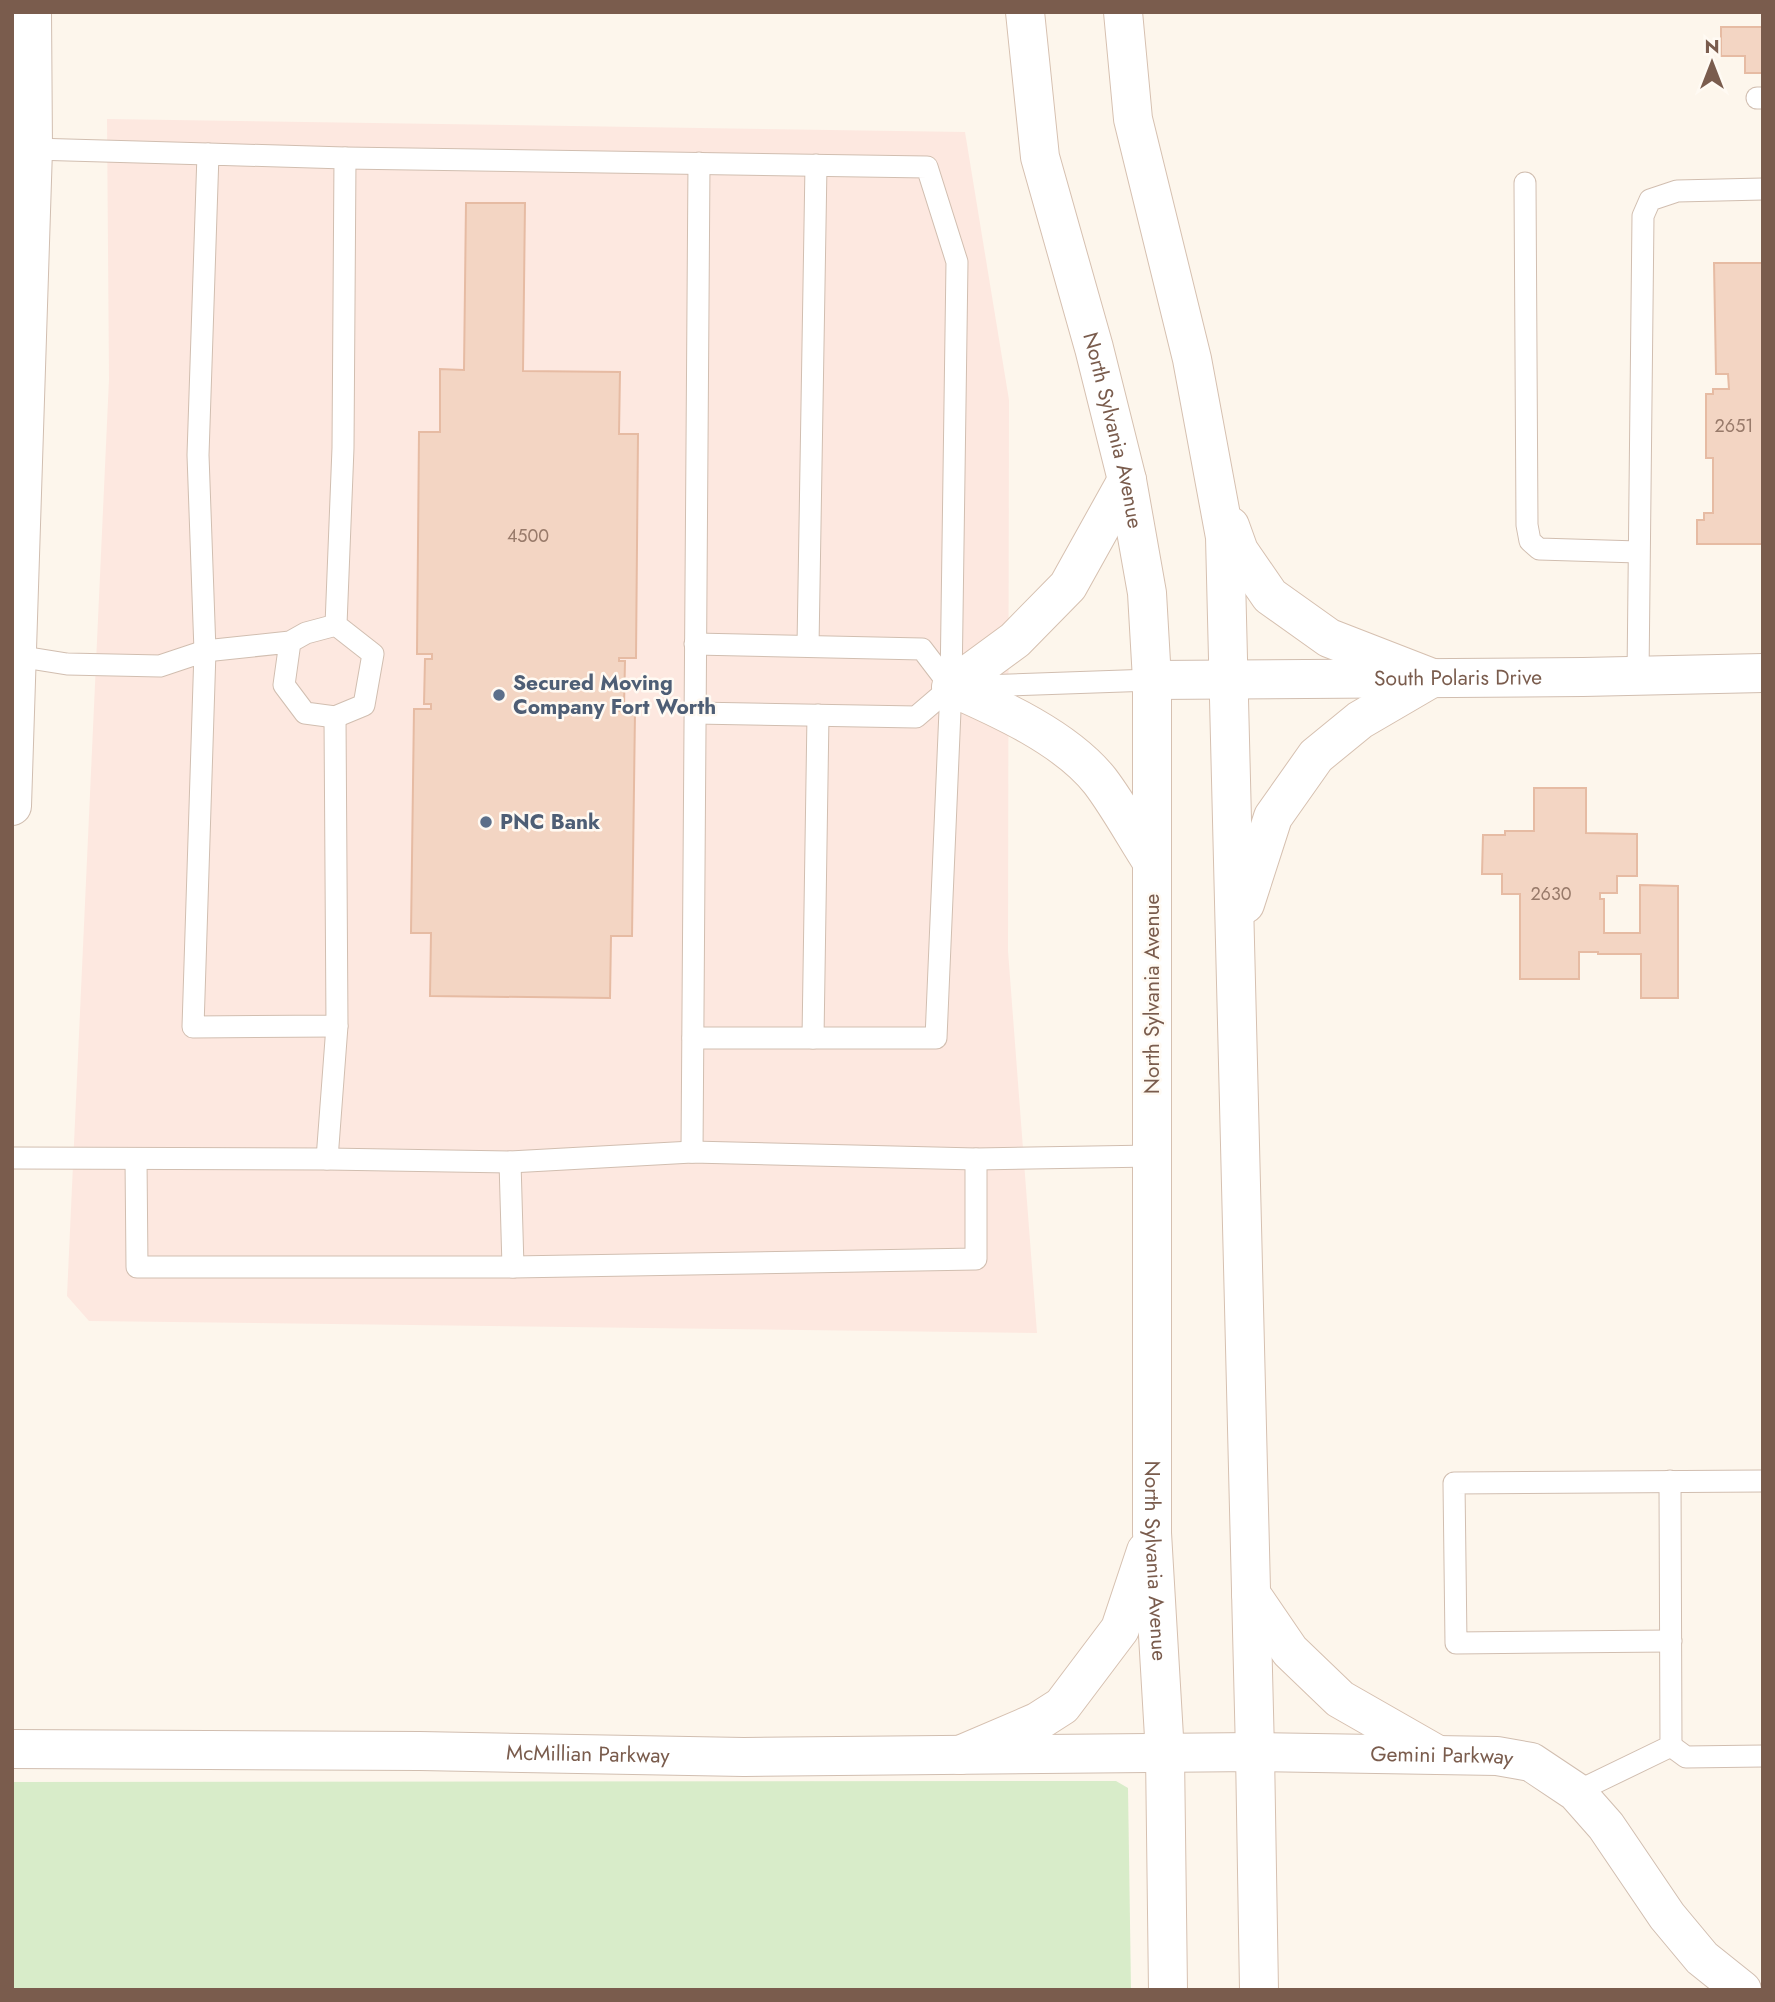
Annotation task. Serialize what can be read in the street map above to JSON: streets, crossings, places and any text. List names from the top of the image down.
{
  "streets": {
    "main road": [
      "North Sylvania Avenue",
      "South Polaris Drive",
      "McMillian Parkway",
      "Gemini Parkway"
    ]
  },
  "crossings": [
    ["North Sylvania Avenue", "South Polaris Drive"],
    ["North Sylvania Avenue", "McMillian Parkway"],
    ["North Sylvania Avenue", "Gemini Parkway"],
    ["McMillian Parkway", "Gemini Parkway"]
  ],
  "places": ["Secured Moving Company Fort Worth", "PNC Bank"],
  "house_numbers": ["2651", "4500", "2630"],
  "north": "top"
}
